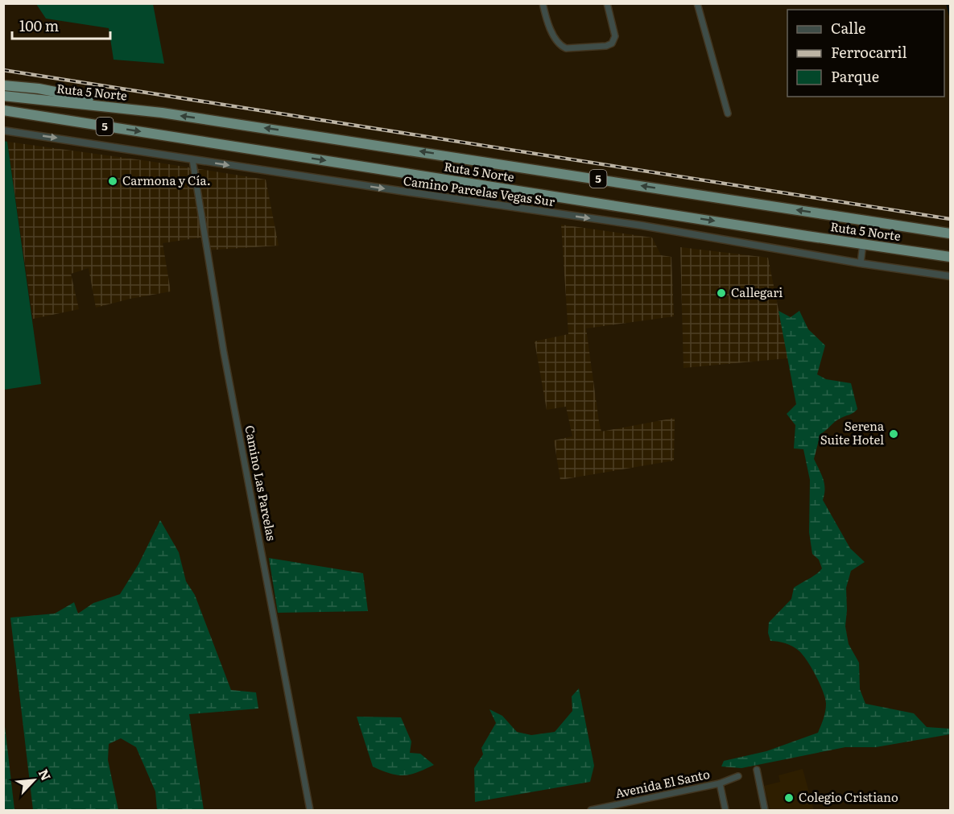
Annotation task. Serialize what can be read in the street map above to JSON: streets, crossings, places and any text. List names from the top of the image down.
{
  "streets": {
    "highway": ["Ruta 5 Norte", "5"],
    "street": ["Camino Parcelas Vegas Sur", "Camino Las Parcelas", "Avenida El Santo"]
  },
  "crossings": [
    ["Camino Parcelas Vegas Sur", "Camino Las Parcelas"]
  ],
  "one_way": ["Camino Parcelas Vegas Sur"],
  "places": [
    "Carmona y Cía.",
    "Callegari",
    "Serena Suite Hotel",
    "Colegio Cristiano"
  ],
  "legend": ["Calle", "Ferrocarril", "Parque"],
  "scale_bar": "100 m",
  "north": "top right"
}
